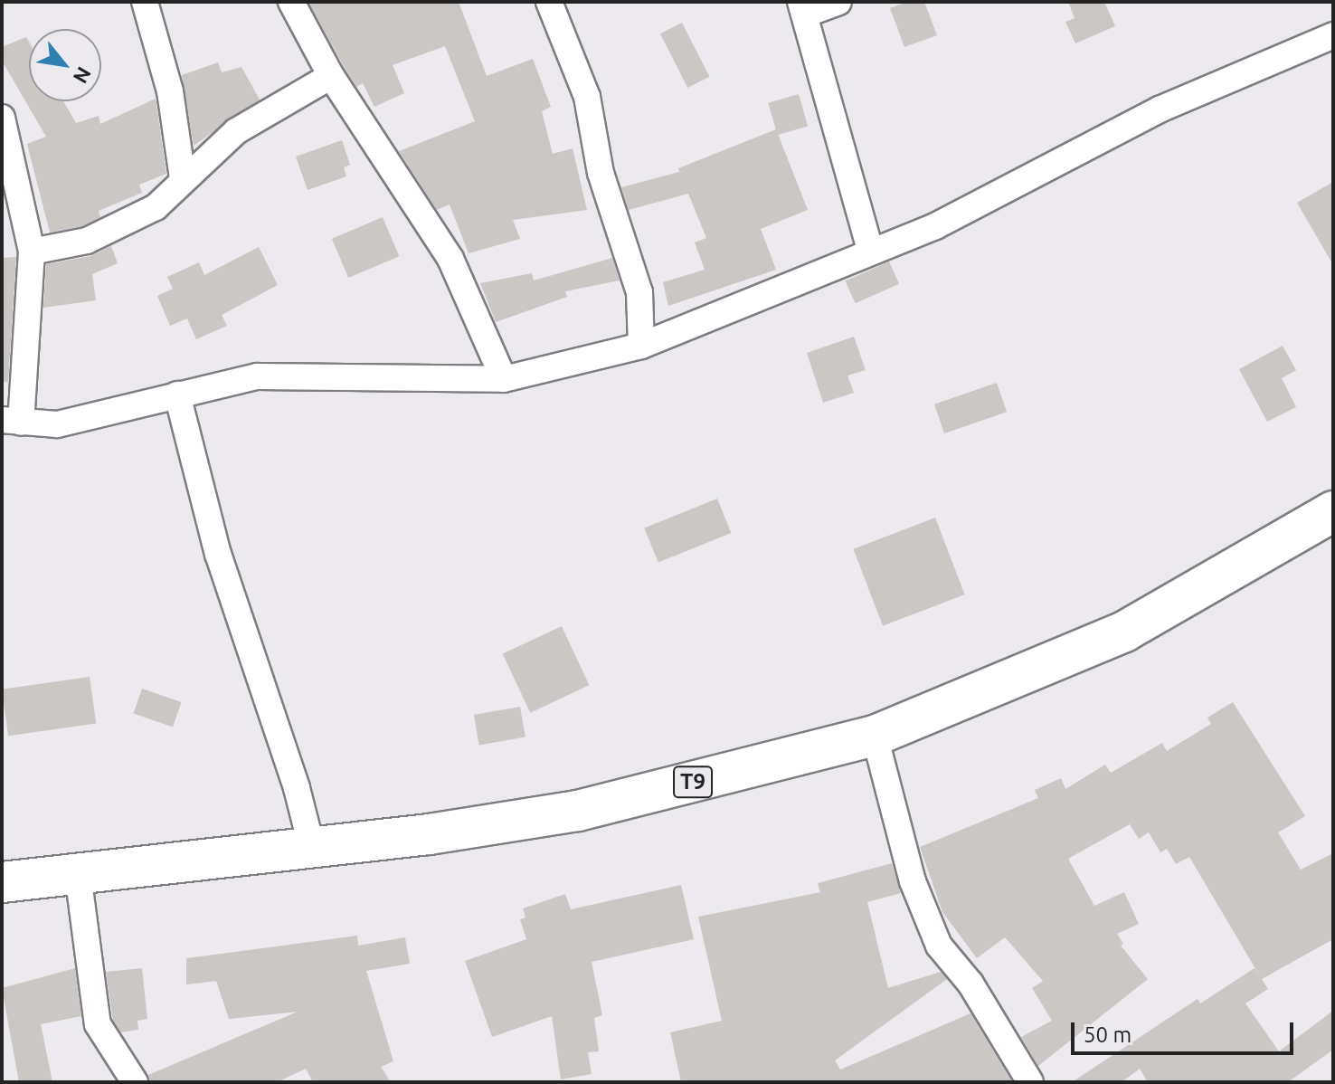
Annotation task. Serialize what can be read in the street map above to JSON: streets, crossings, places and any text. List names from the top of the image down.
{
  "streets": {
    "highway": ["T9"]
  },
  "scale_bar": "50 m",
  "north": "bottom right"
}
